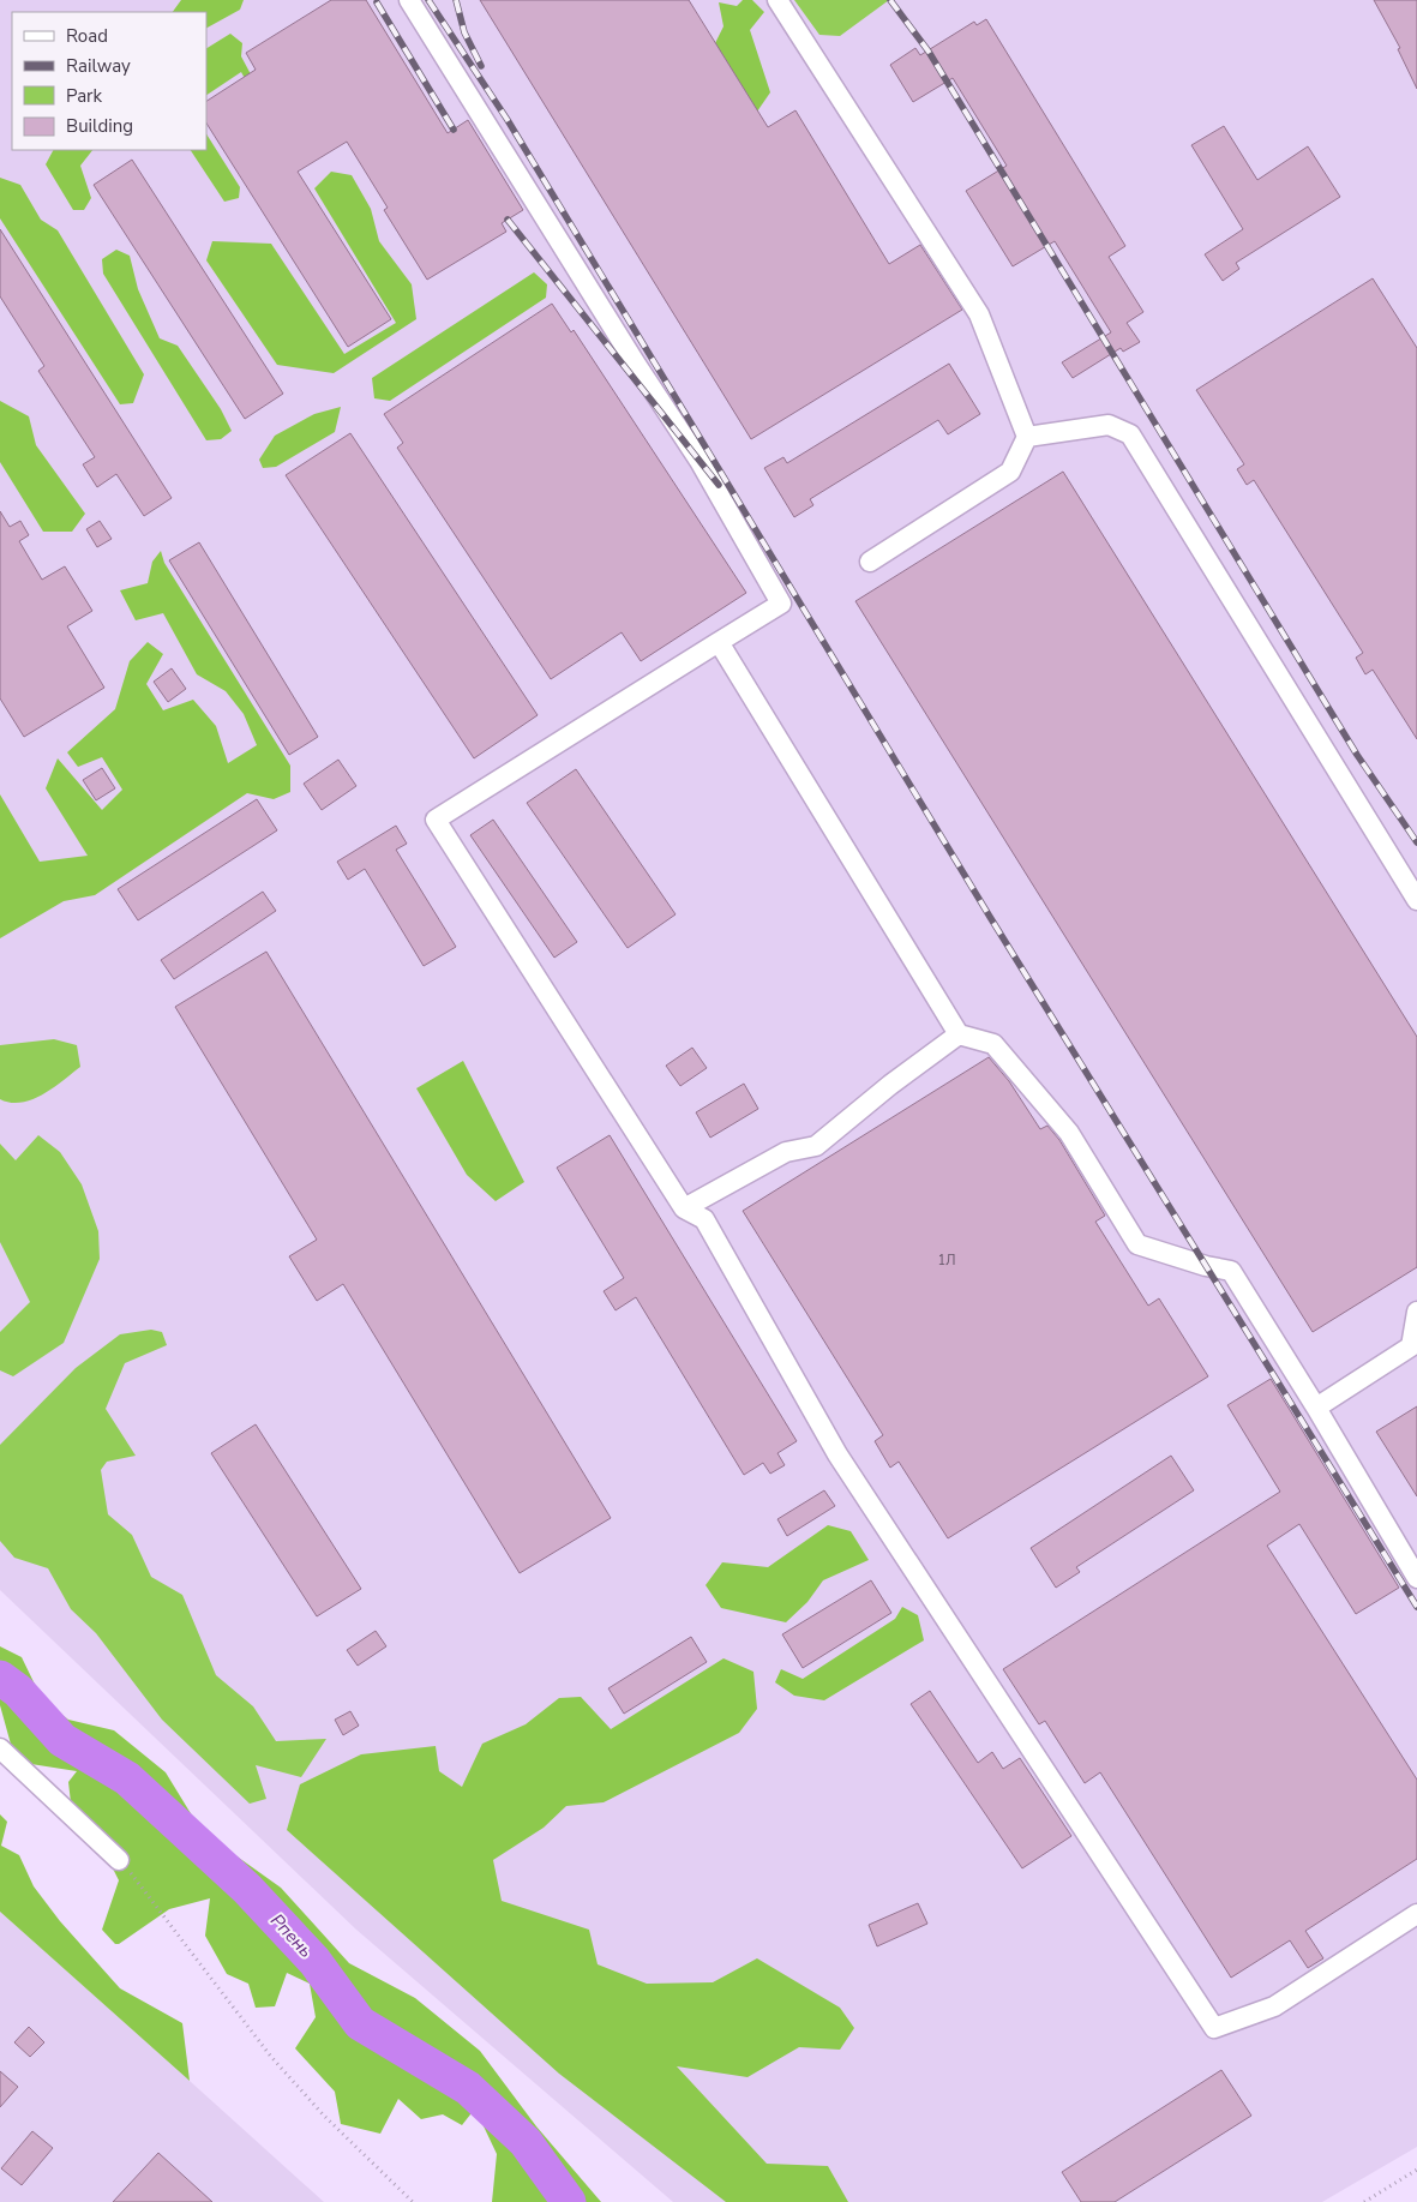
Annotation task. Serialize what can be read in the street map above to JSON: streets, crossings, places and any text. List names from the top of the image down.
{
  "water": ["Рпень"],
  "house_numbers": ["1Л"],
  "legend": [
    "Road",
    "Railway",
    "Park",
    "Building"
  ]
}
